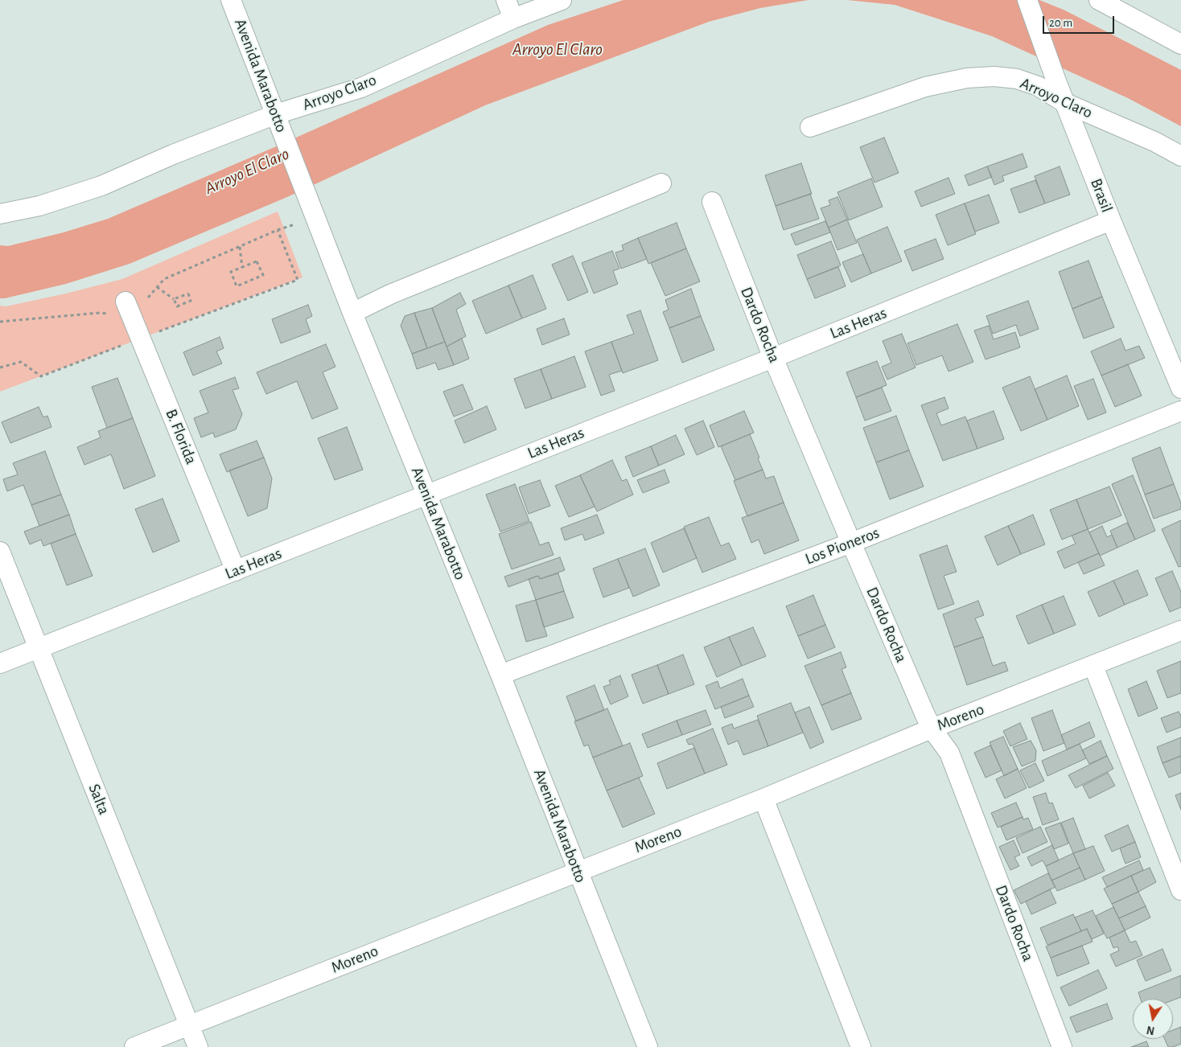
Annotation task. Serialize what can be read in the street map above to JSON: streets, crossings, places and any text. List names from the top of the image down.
{
  "streets": {
    "street": [
      "Avenida Marabotto",
      "Arroyo Claro",
      "Brasil",
      "Las Heras",
      "Dardo Rocha",
      "B. Florida",
      "Los Pioneros",
      "Moreno",
      "Salta"
    ]
  },
  "crossings": [
    ["Avenida Marabotto", "Arroyo Claro"],
    ["Avenida Marabotto", "Las Heras"],
    ["Avenida Marabotto", "Los Pioneros"],
    ["Avenida Marabotto", "Moreno"],
    ["Arroyo Claro", "Brasil"],
    ["Brasil", "Las Heras"],
    ["Las Heras", "Dardo Rocha"],
    ["Las Heras", "B. Florida"],
    ["Las Heras", "Salta"],
    ["Dardo Rocha", "Los Pioneros"],
    ["Dardo Rocha", "Moreno"],
    ["Moreno", "Salta"]
  ],
  "water": ["Arroyo El Claro"],
  "scale_bar": "20 m",
  "north": "bottom"
}
